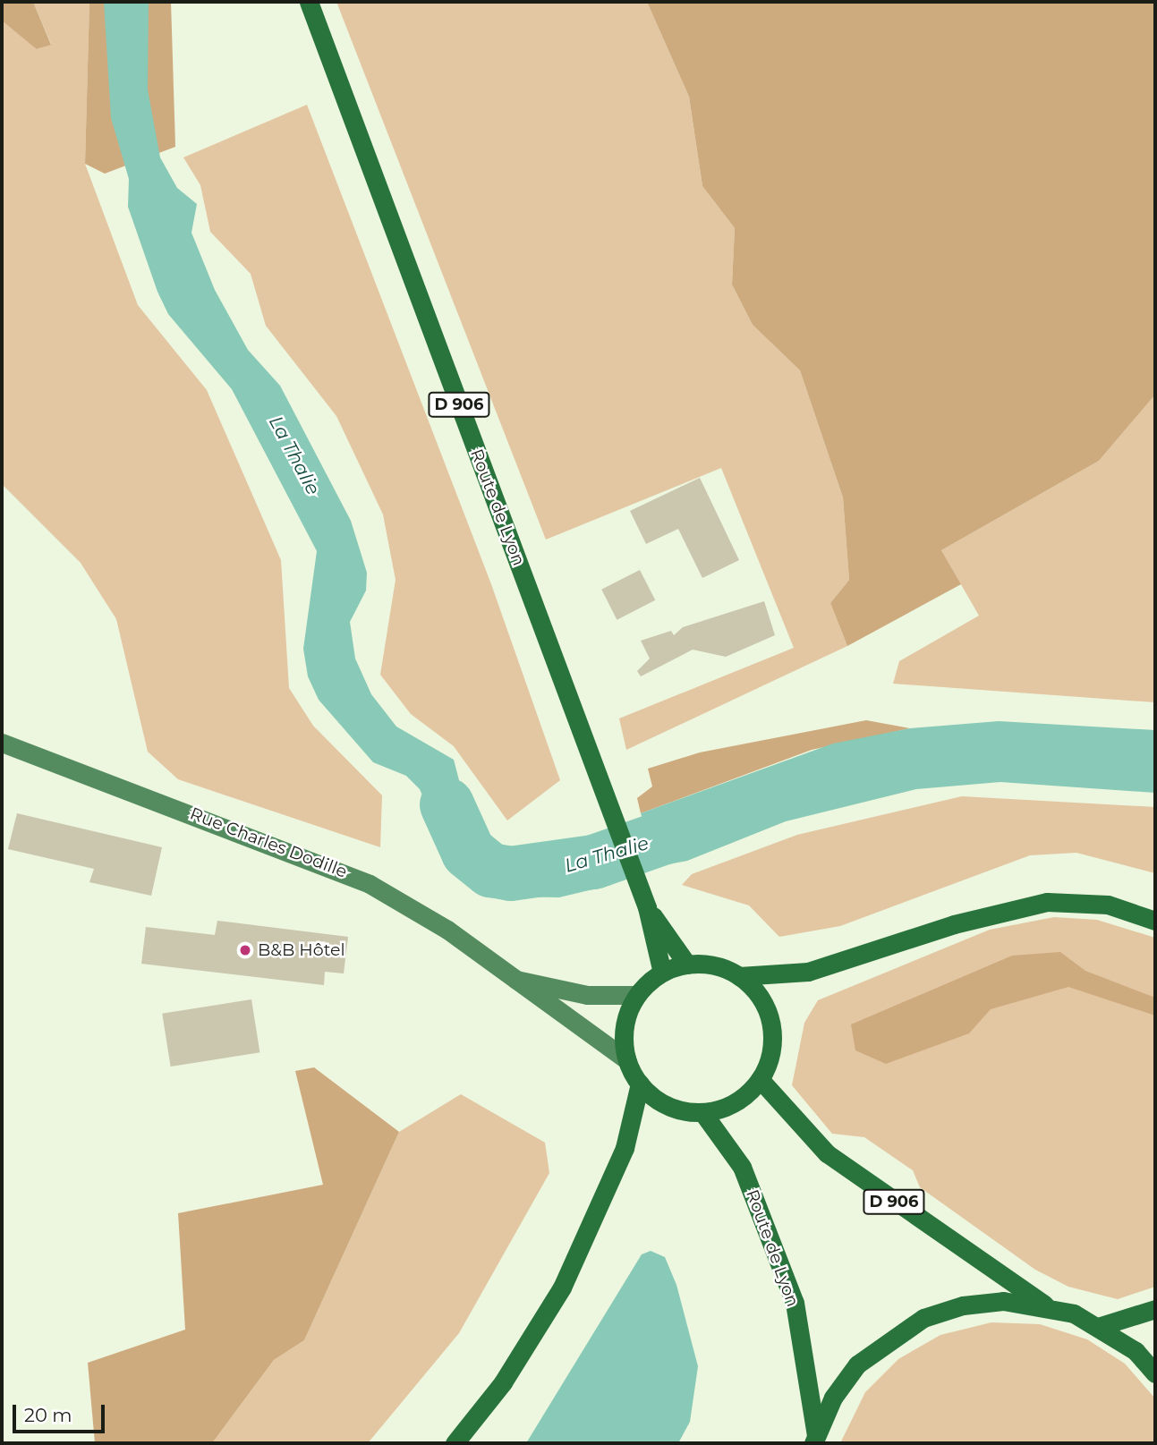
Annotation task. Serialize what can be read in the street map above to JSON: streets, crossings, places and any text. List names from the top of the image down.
{
  "streets": {
    "main road": ["D 906", "Route de Lyon", "Rue Charles Dodille"]
  },
  "crossings": [
    ["D 906", "Route de Lyon"],
    ["D 906", "Rue Charles Dodille"],
    ["Route de Lyon", "Rue Charles Dodille"]
  ],
  "water": ["La Thalie"],
  "places": ["B&B Hôtel"],
  "scale_bar": "20 m"
}
